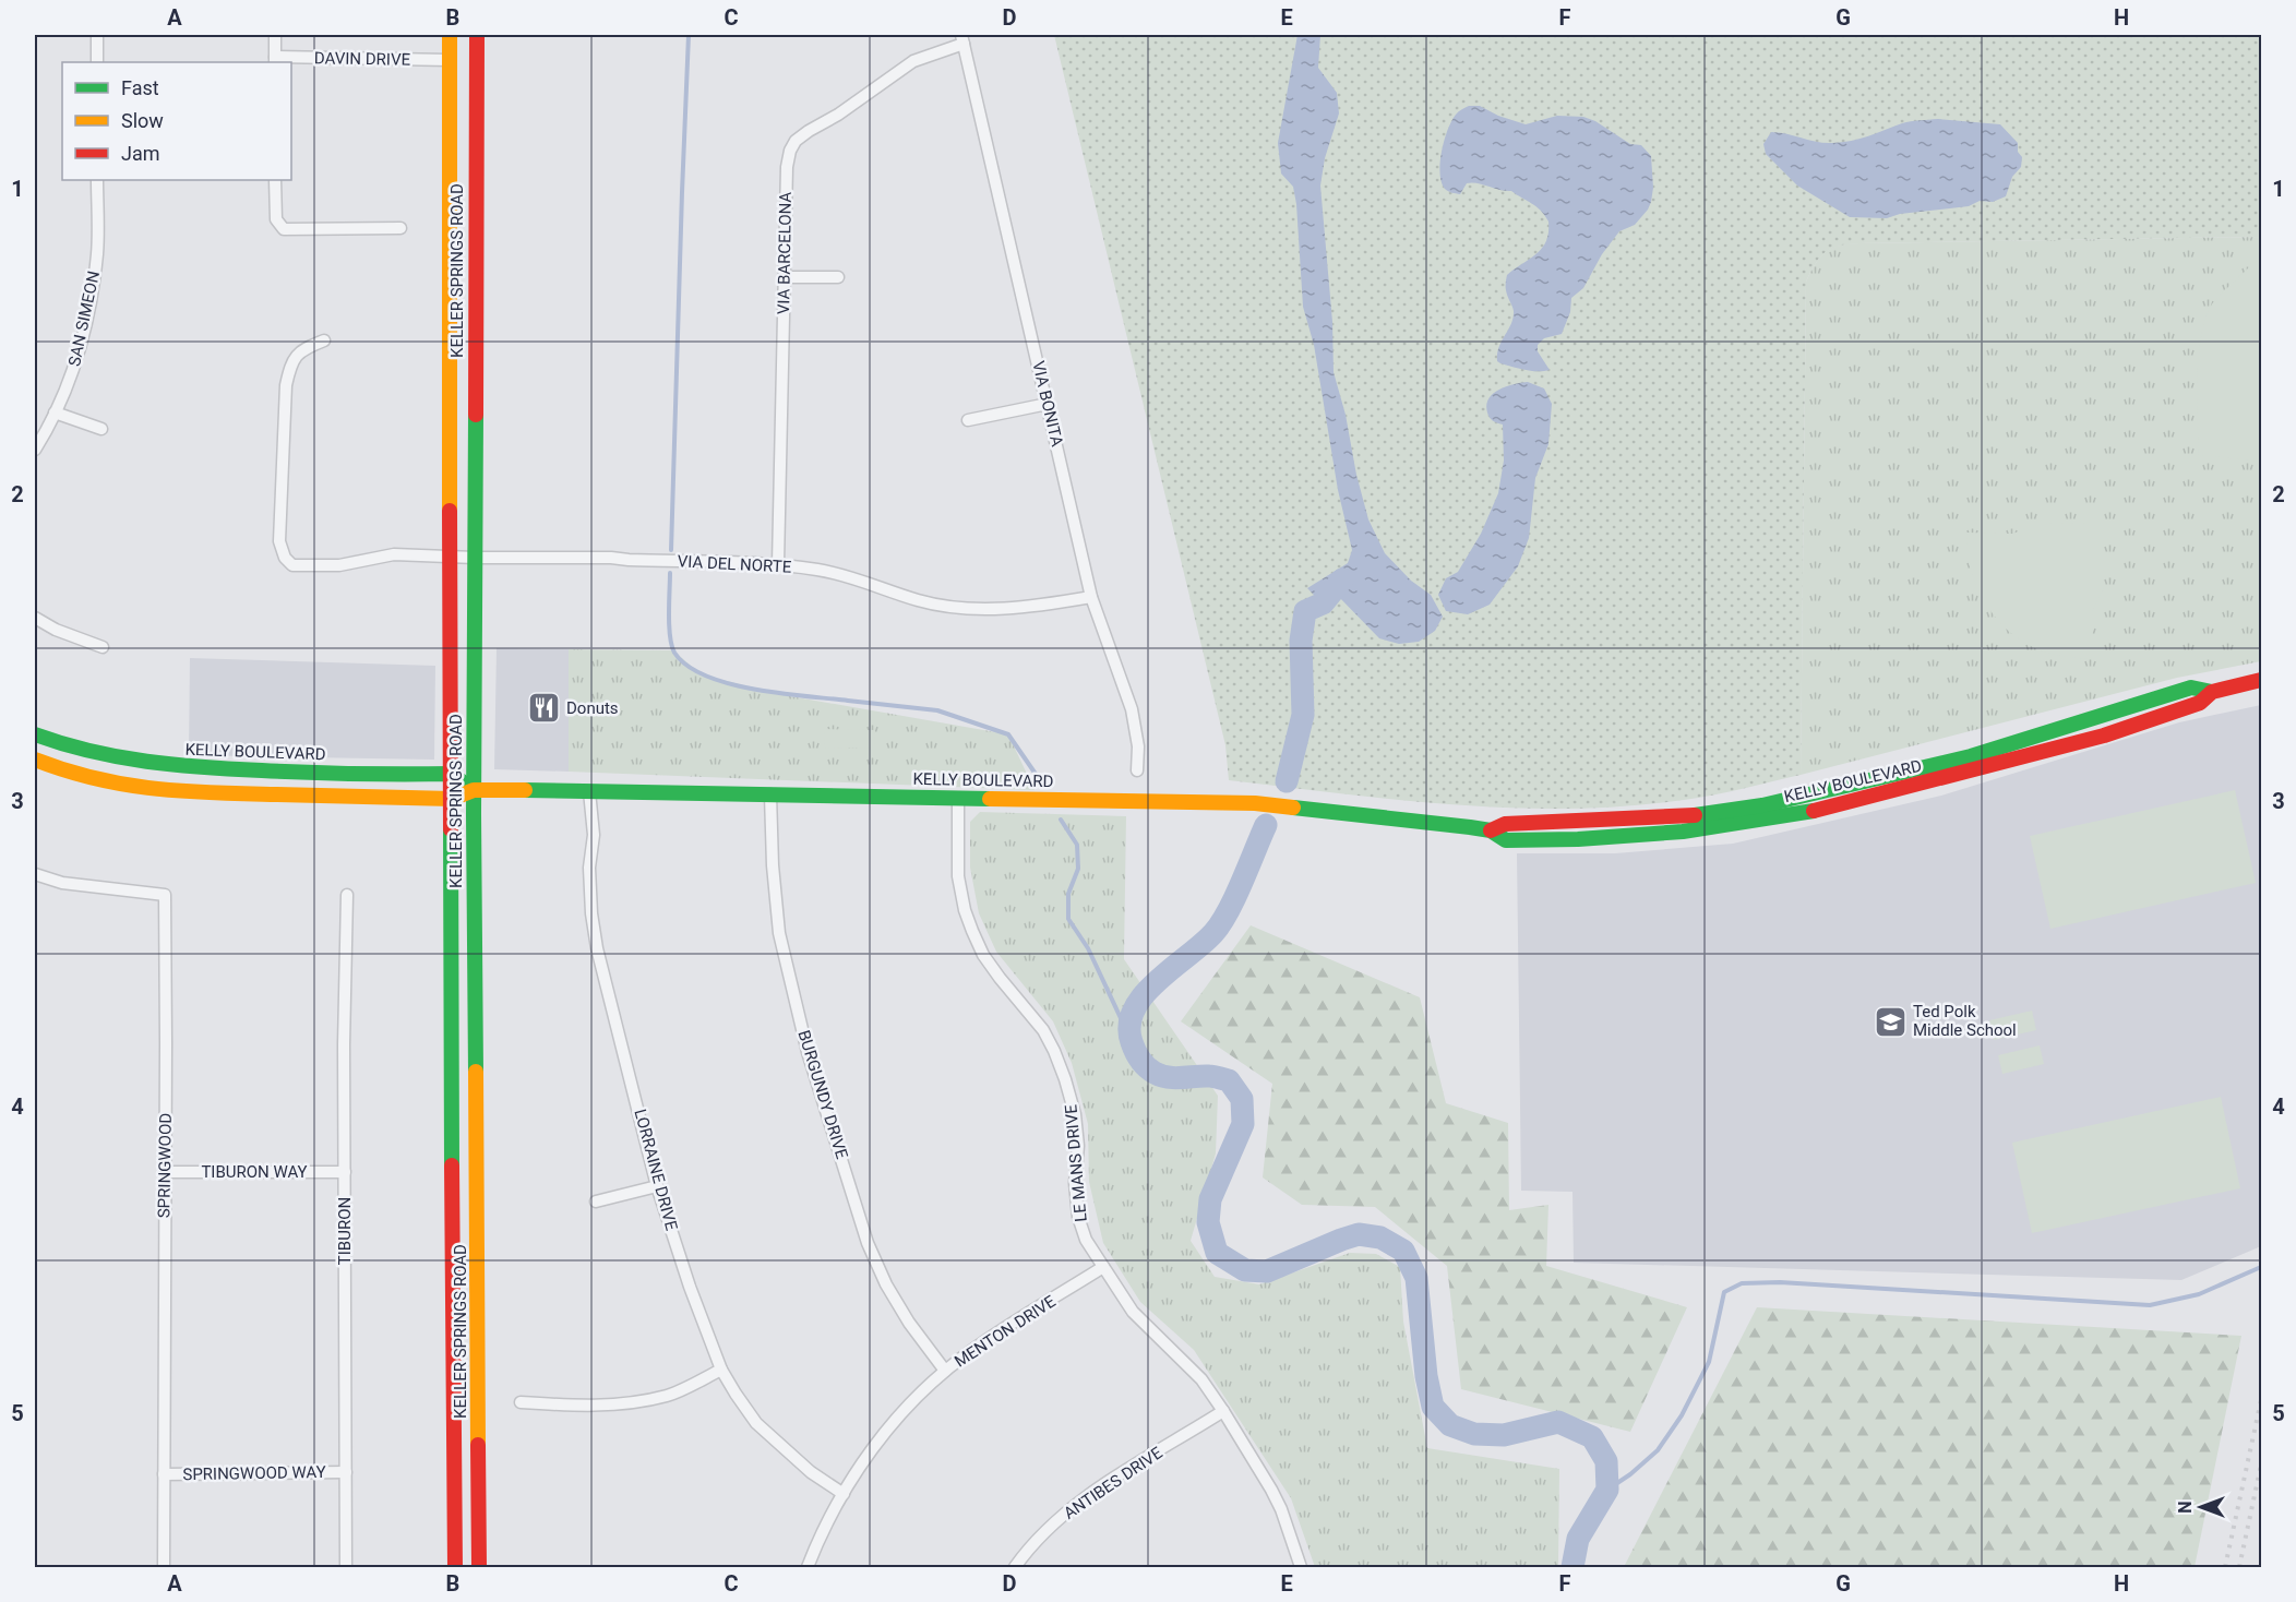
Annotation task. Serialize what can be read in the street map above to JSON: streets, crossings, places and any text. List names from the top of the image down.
{
  "streets": {
    "main road": ["KELLER SPRINGS ROAD", "KELLY BOULEVARD"],
    "street": [
      "DAVIN DRIVE",
      "VIA BARCELONA",
      "SAN SIMEON",
      "VIA BONITA",
      "VIA DEL NORTE",
      "BURGUNDY DRIVE",
      "LE MANS DRIVE",
      "SPRINGWOOD",
      "LORRAINE DRIVE",
      "TIBURON WAY",
      "TIBURON",
      "MENTON DRIVE",
      "SPRINGWOOD WAY",
      "ANTIBES DRIVE"
    ]
  },
  "crossings": [
    ["DAVIN DRIVE", "KELLER SPRINGS ROAD"],
    ["VIA BARCELONA", "VIA BONITA"],
    ["VIA BARCELONA", "VIA DEL NORTE"],
    ["KELLER SPRINGS ROAD", "VIA DEL NORTE"],
    ["KELLER SPRINGS ROAD", "KELLY BOULEVARD"],
    ["VIA BONITA", "VIA DEL NORTE"],
    ["KELLY BOULEVARD", "BURGUNDY DRIVE"],
    ["KELLY BOULEVARD", "LE MANS DRIVE"],
    ["KELLY BOULEVARD", "LORRAINE DRIVE"],
    ["BURGUNDY DRIVE", "MENTON DRIVE"],
    ["LE MANS DRIVE", "MENTON DRIVE"],
    ["LE MANS DRIVE", "ANTIBES DRIVE"],
    ["SPRINGWOOD", "TIBURON WAY"],
    ["SPRINGWOOD", "SPRINGWOOD WAY"],
    ["LORRAINE DRIVE", "MENTON DRIVE"],
    ["TIBURON WAY", "TIBURON"],
    ["TIBURON", "SPRINGWOOD WAY"]
  ],
  "places": {
    "restaurant": ["Donuts"],
    "school or university": ["Ted Polk Middle School"]
  },
  "legend": ["Fast", "Slow", "Jam"],
  "north": "left",
  "grid": {
    "columns": [
      "A",
      "B",
      "C",
      "D",
      "E",
      "F",
      "G",
      "H"
    ],
    "rows": [
      "1",
      "2",
      "3",
      "4",
      "5"
    ]
  }
}
